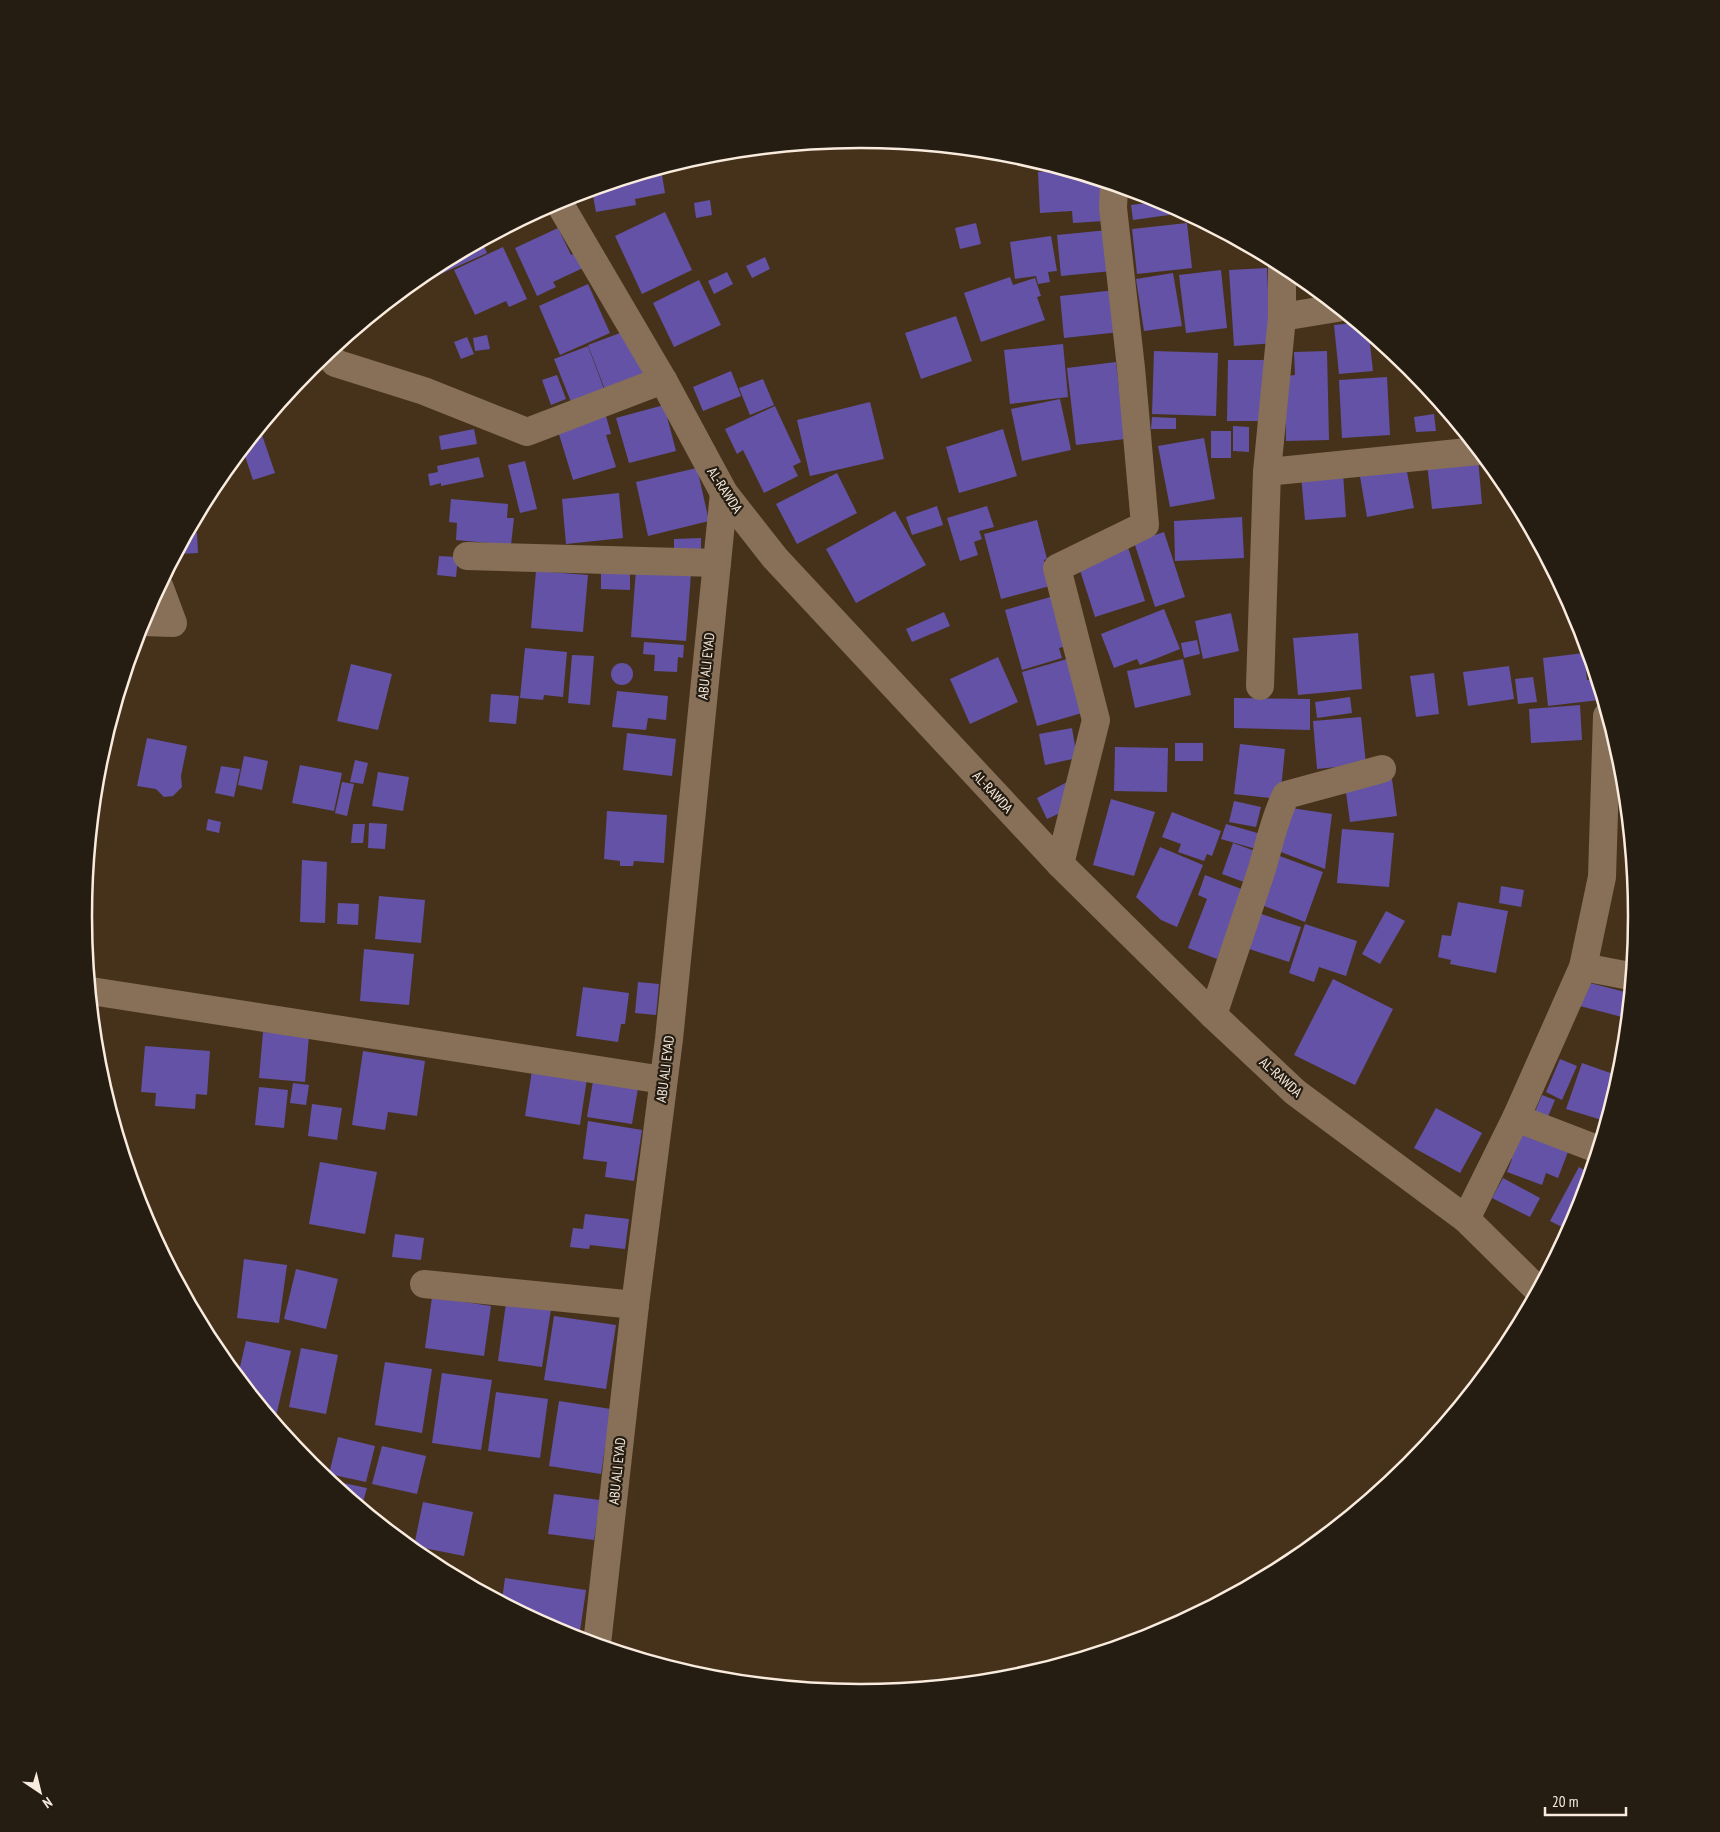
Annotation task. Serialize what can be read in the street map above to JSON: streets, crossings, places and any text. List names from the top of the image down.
{
  "streets": {
    "street": ["AL-RAWDA", "ABU ALI EYAD"]
  },
  "crossings": [
    ["AL-RAWDA", "ABU ALI EYAD"]
  ],
  "scale_bar": "20 m",
  "north": "bottom right"
}
